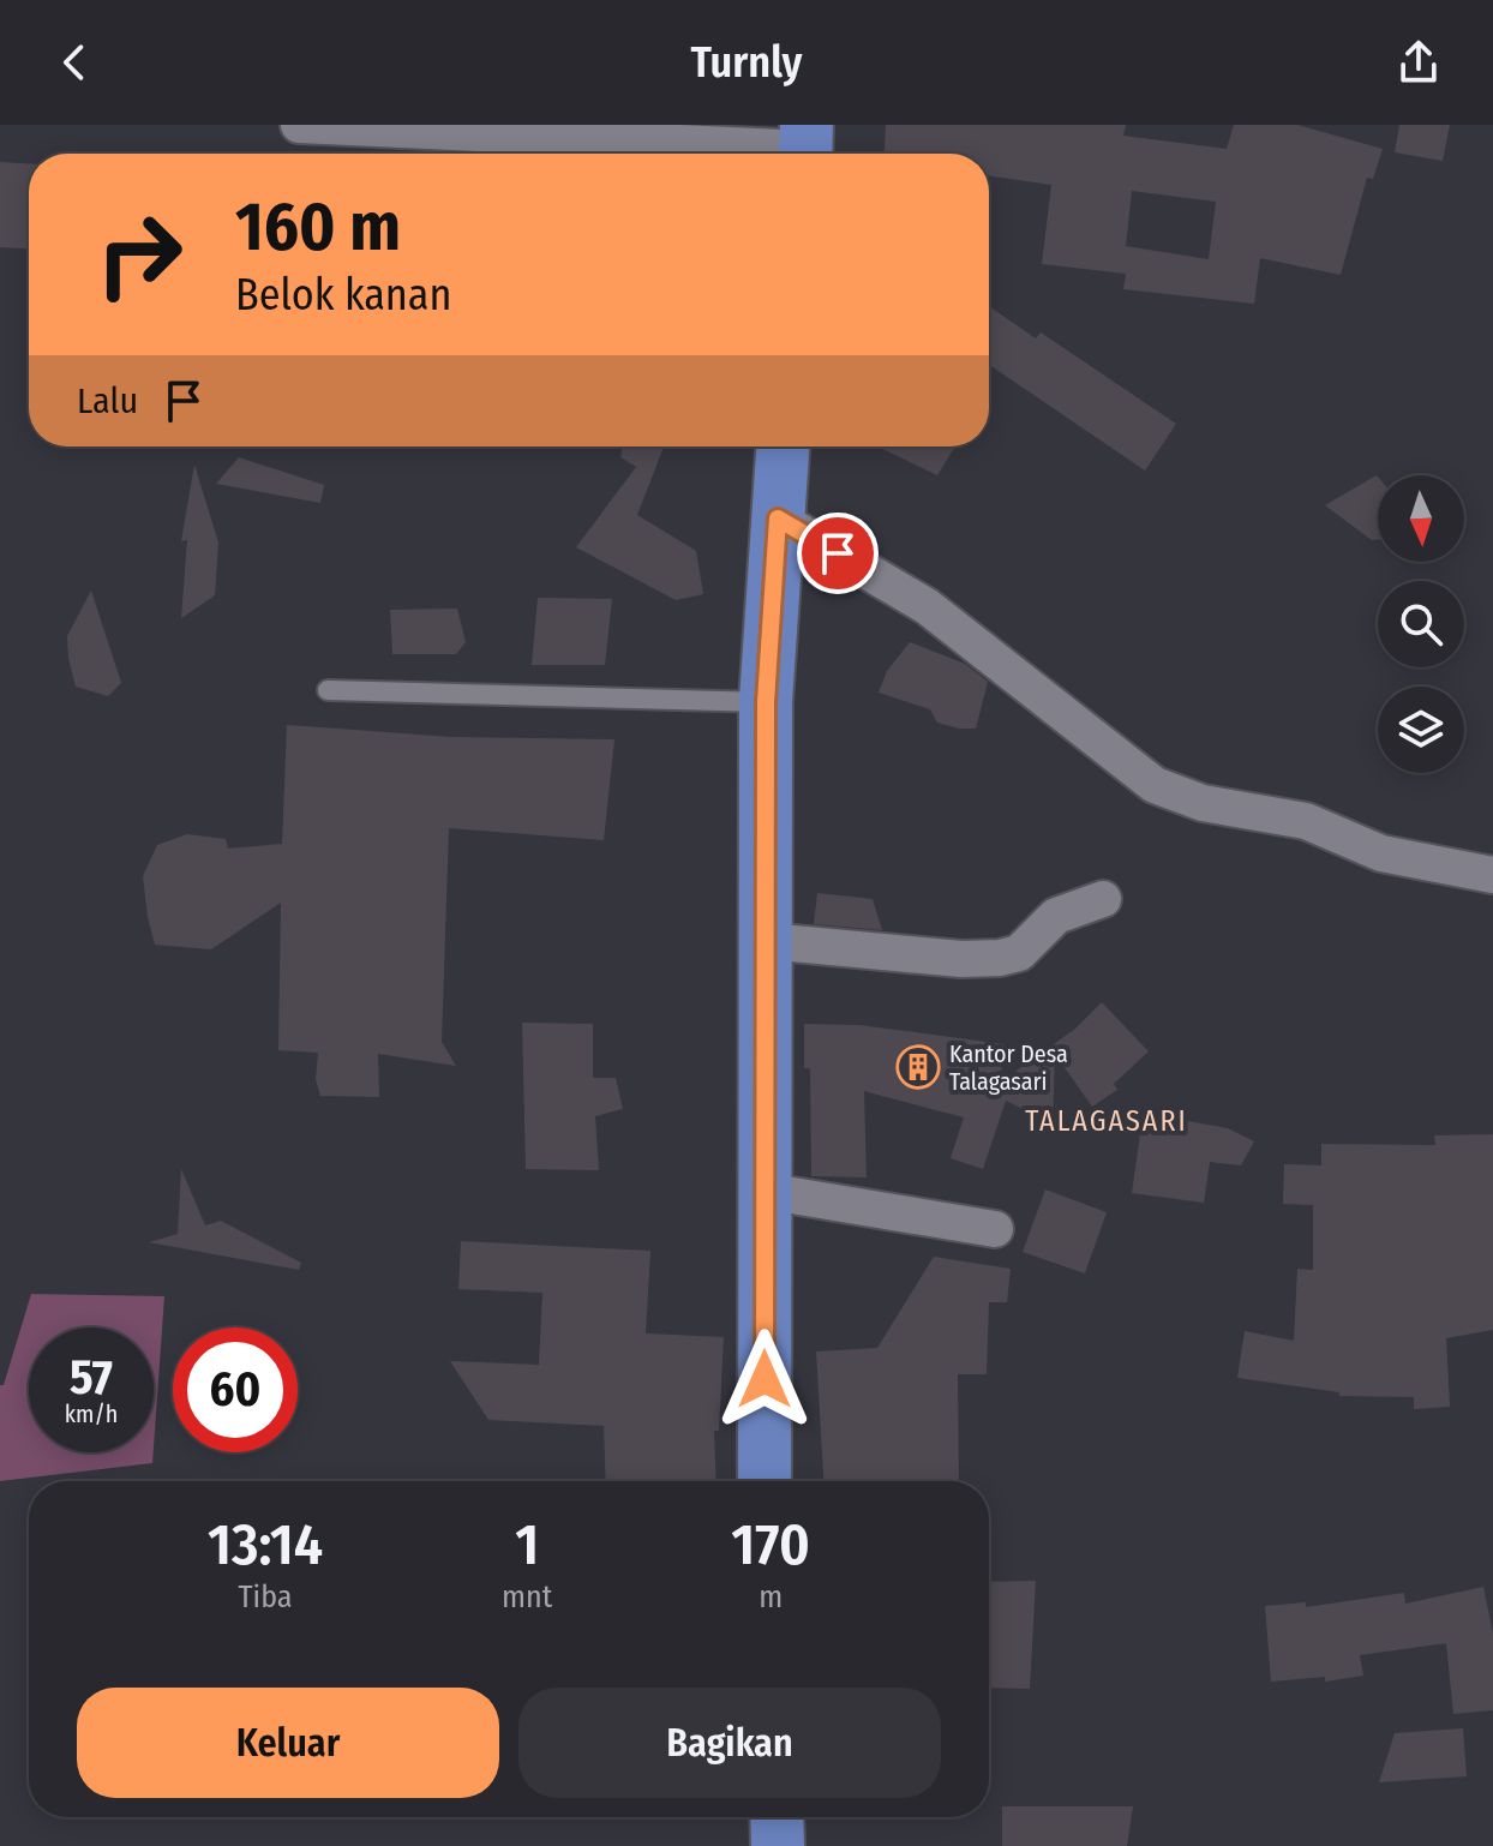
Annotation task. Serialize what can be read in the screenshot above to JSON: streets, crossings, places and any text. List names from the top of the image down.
{
  "districts": ["TALAGASARI"],
  "places": {
    "building": ["Kantor Desa Talagasari"]
  },
  "north": "bottom",
  "page": {
    "header": "Turnly",
    "turn": ["160 m", "Belok kanan"],
    "then": "Lalu",
    "speed": "57 km/h",
    "limit": "60",
    "eta": [
      "13:14",
      "Tiba",
      "1",
      "mnt",
      "170",
      "m"
    ],
    "buttons": ["Keluar", "Bagikan"]
  }
}
